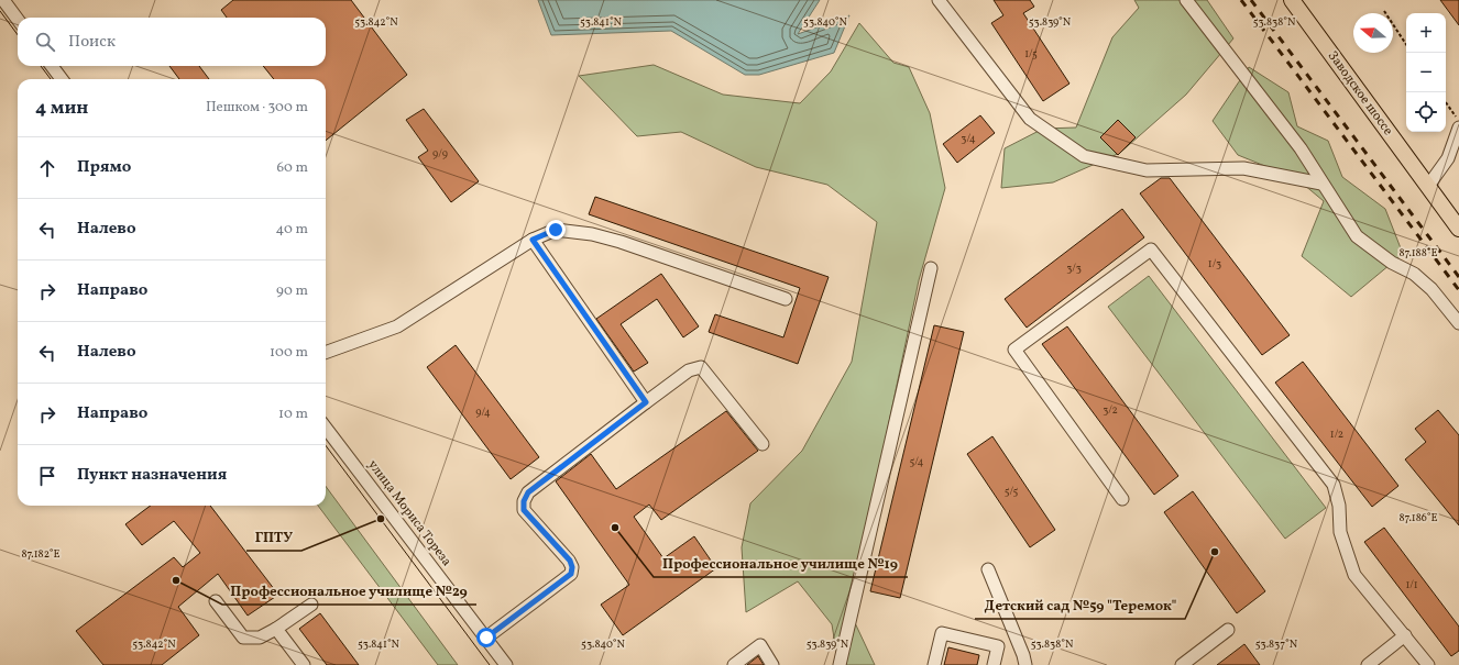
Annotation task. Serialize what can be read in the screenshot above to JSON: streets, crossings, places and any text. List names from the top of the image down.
{
  "streets": {
    "main road": ["Заводское шоссе"],
    "street": ["улица Мориса Тореза"]
  },
  "places": [
    "ГПТУ",
    "Профессиональное училище №19",
    "Детский сад №59 \"Теремок\"",
    "Профессиональное училище №29"
  ],
  "house_numbers": [
    "1/5",
    "3/4",
    "9/9",
    "1/3",
    "3/3",
    "3/2",
    "9/4",
    "1/2",
    "5/4",
    "5/5",
    "1/1"
  ],
  "north": "left",
  "page": {
    "map_buttons": ["+", "−"],
    "search": "Поиск",
    "heading": ["4 мин", "Пешком · 300 m"],
    "list": [
      ["Прямо", "60 m"],
      ["Налево", "40 m"],
      ["Направо", "90 m"],
      ["Налево", "100 m"],
      ["Направо", "10 m"],
      "Пункт назначения"
    ]
  },
  "coordinates": [
    "53.842°N",
    "53.841°N",
    "53.840°N",
    "53.839°N",
    "53.838°N",
    "87.188°E",
    "87.186°E",
    "87.182°E",
    "53.837°N"
  ]
}
